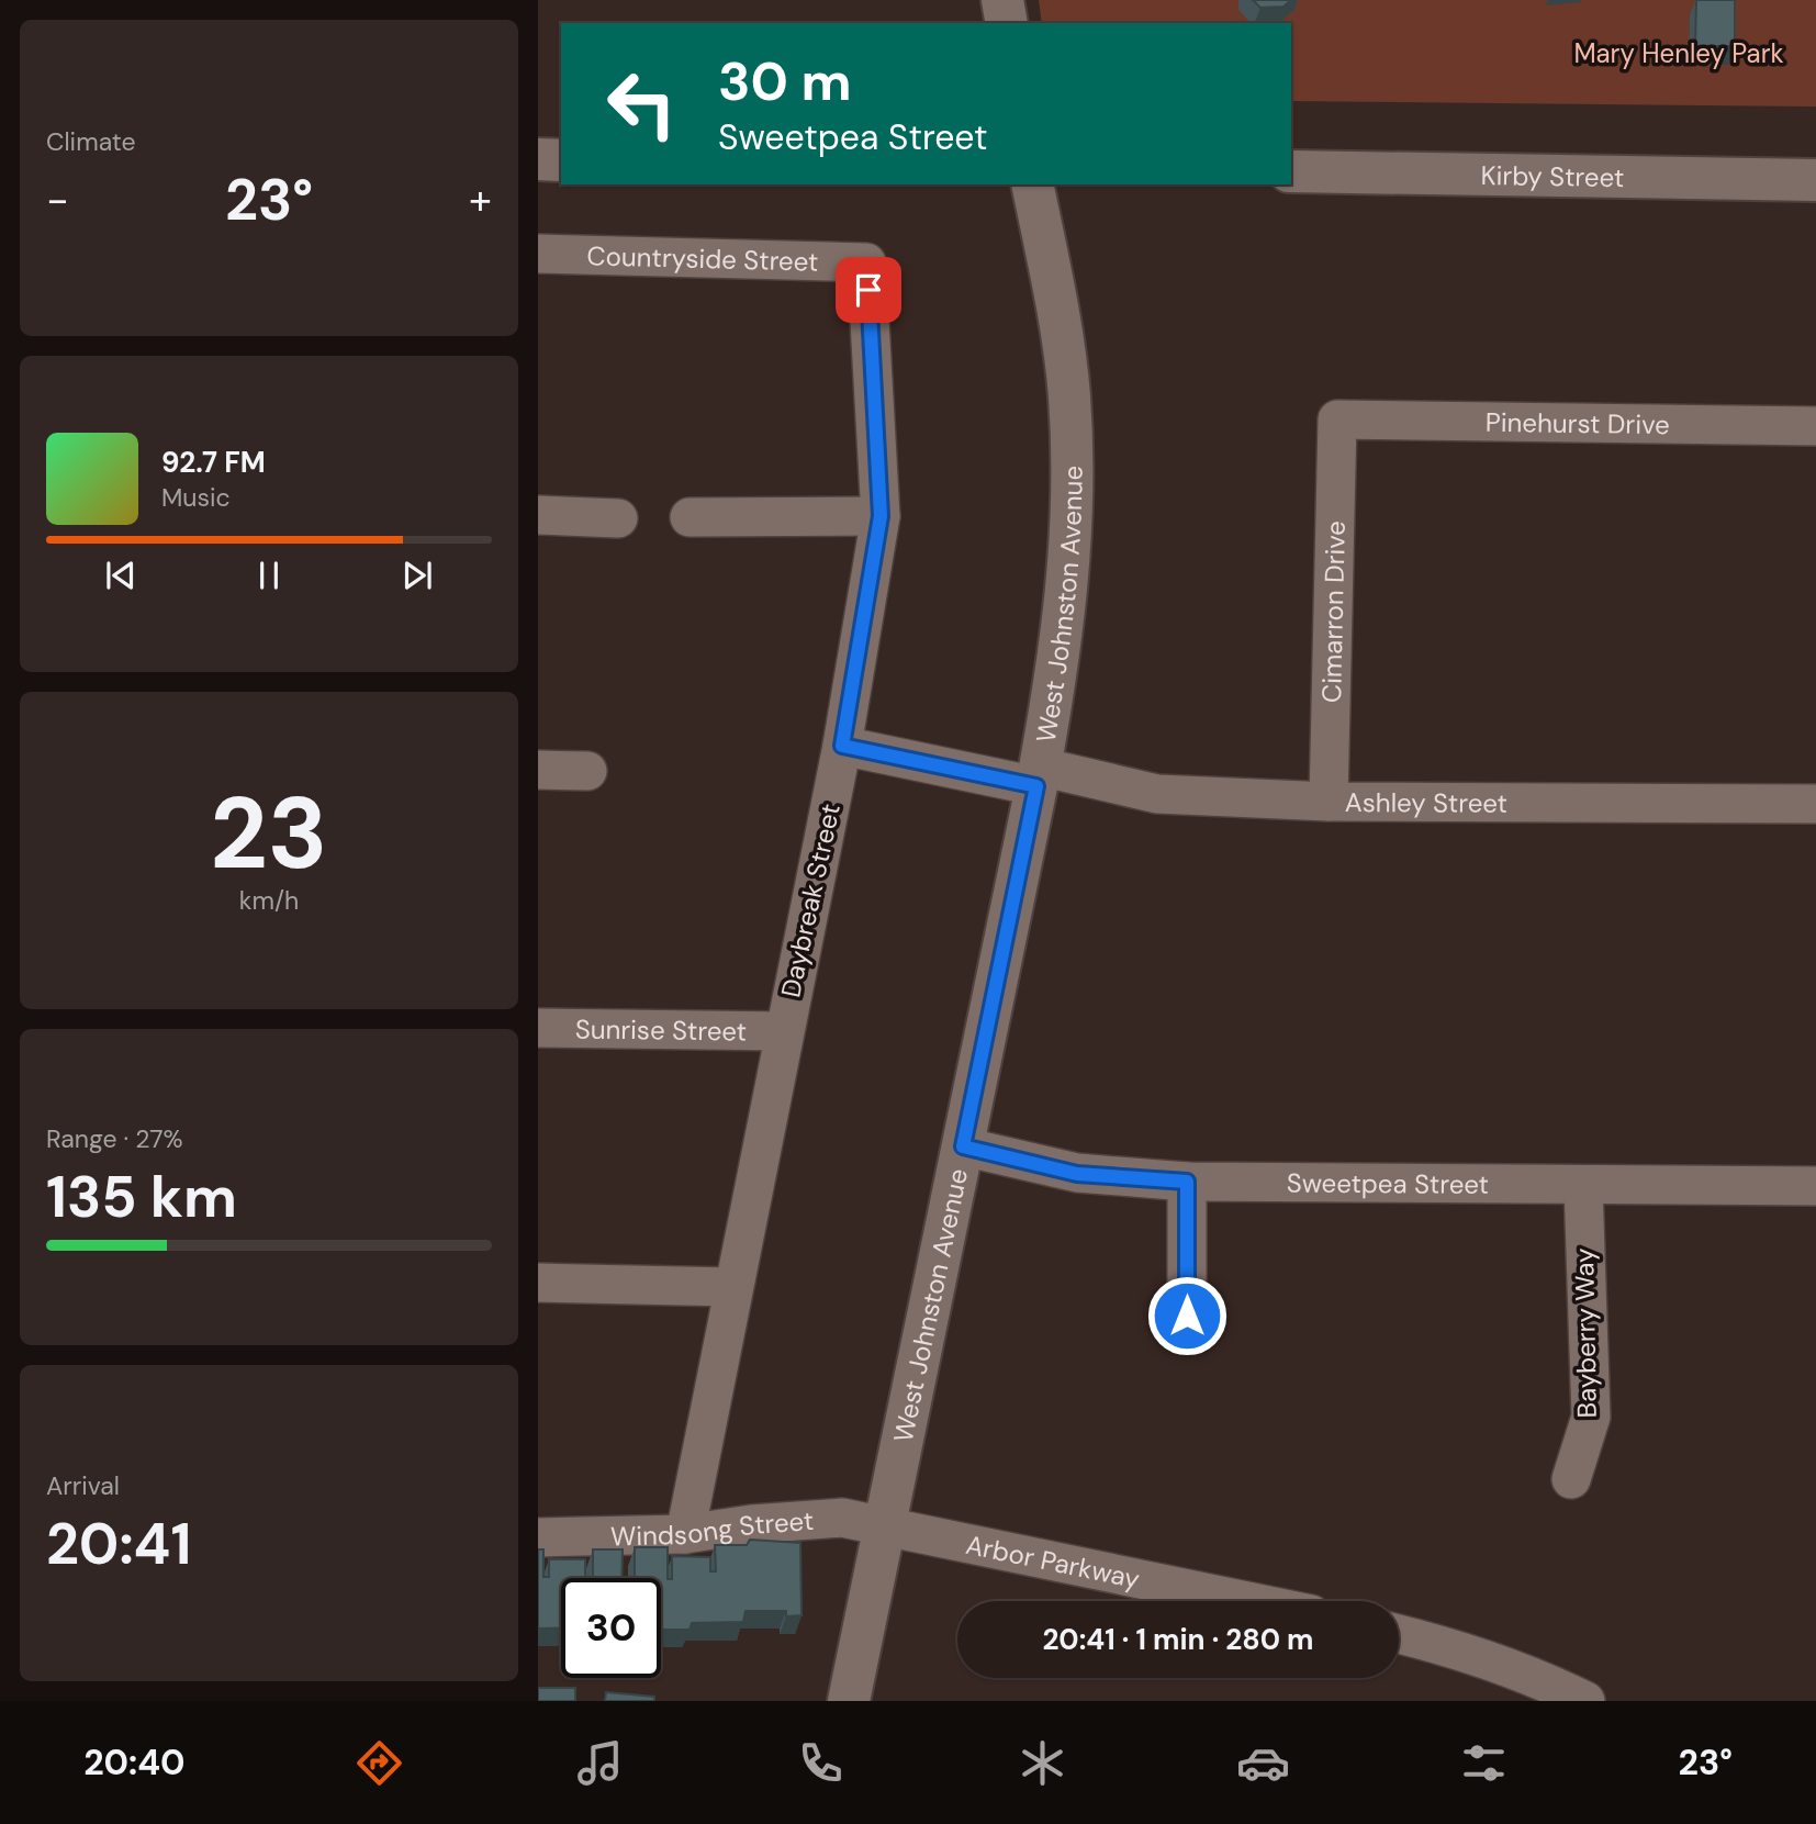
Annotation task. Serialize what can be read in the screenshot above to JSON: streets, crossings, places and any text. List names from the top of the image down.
{
  "streets": {
    "street": [
      "Kirby Street",
      "Countryside Street",
      "Pinehurst Drive",
      "West Johnston Avenue",
      "Cimarron Drive",
      "Ashley Street",
      "Daybreak Street",
      "Sunrise Street",
      "Sweetpea Street",
      "Bayberry Way",
      "Windsong Street",
      "Arbor Parkway"
    ]
  },
  "crossings": [
    ["Countryside Street", "Daybreak Street"],
    ["Pinehurst Drive", "Cimarron Drive"],
    ["West Johnston Avenue", "Ashley Street"],
    ["West Johnston Avenue", "Sweetpea Street"],
    ["West Johnston Avenue", "Windsong Street"],
    ["West Johnston Avenue", "Arbor Parkway"],
    ["Cimarron Drive", "Ashley Street"],
    ["Ashley Street", "Daybreak Street"],
    ["Daybreak Street", "Sunrise Street"],
    ["Daybreak Street", "Windsong Street"],
    ["Sweetpea Street", "Bayberry Way"],
    ["Windsong Street", "Arbor Parkway"]
  ],
  "parks": ["Mary Henley Park"],
  "page": {
    "tile": [
      "Climate",
      ["23", "km/h"],
      ["Range · 27%", "135 km"],
      ["Arrival", "20:41"]
    ],
    "turn": ["30 m", "Sweetpea Street"],
    "heat": ["−", "23°", "+"],
    "song": ["92.7 FM", "Music"],
    "limit": "30",
    "trip": "20:41 · 1 min · 280 m",
    "tabs": ["20:40", "23°"]
  }
}
